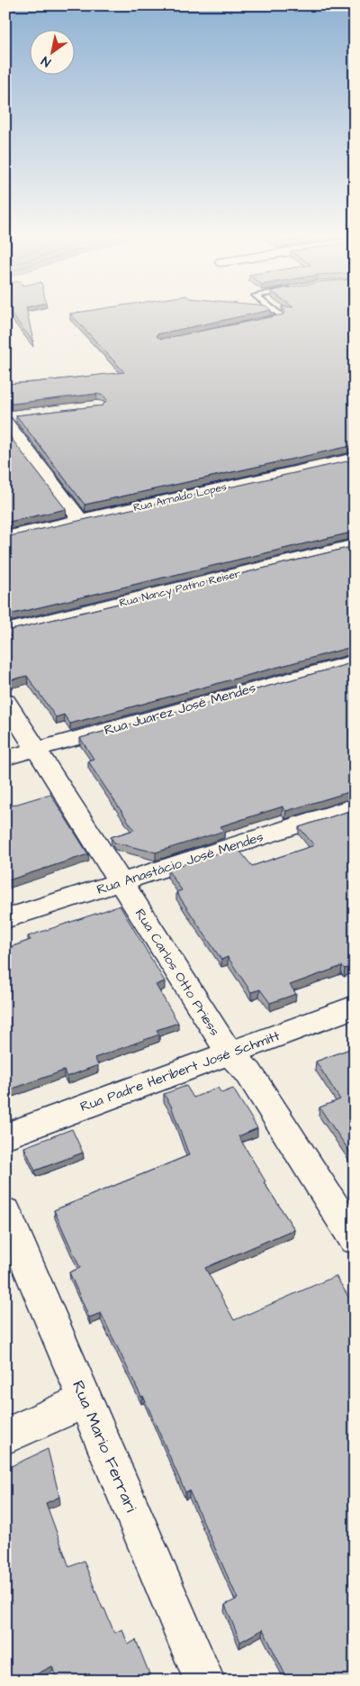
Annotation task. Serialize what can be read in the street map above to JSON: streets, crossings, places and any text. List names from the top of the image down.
{
  "streets": {
    "street": [
      "Rua Arnaldo Lopes",
      "Rua Nancy Patino Reiser",
      "Rua Juarez José Mendes",
      "Rua Anastácio José Mendes",
      "Rua Carlos Otto Priess",
      "Rua Padre Heribert José Schmitt",
      "Rua Mario Ferrari"
    ]
  },
  "crossings": [
    ["Rua Juarez José Mendes", "Rua Carlos Otto Priess"],
    ["Rua Anastácio José Mendes", "Rua Carlos Otto Priess"],
    ["Rua Carlos Otto Priess", "Rua Padre Heribert José Schmitt"]
  ],
  "north": "bottom left"
}
